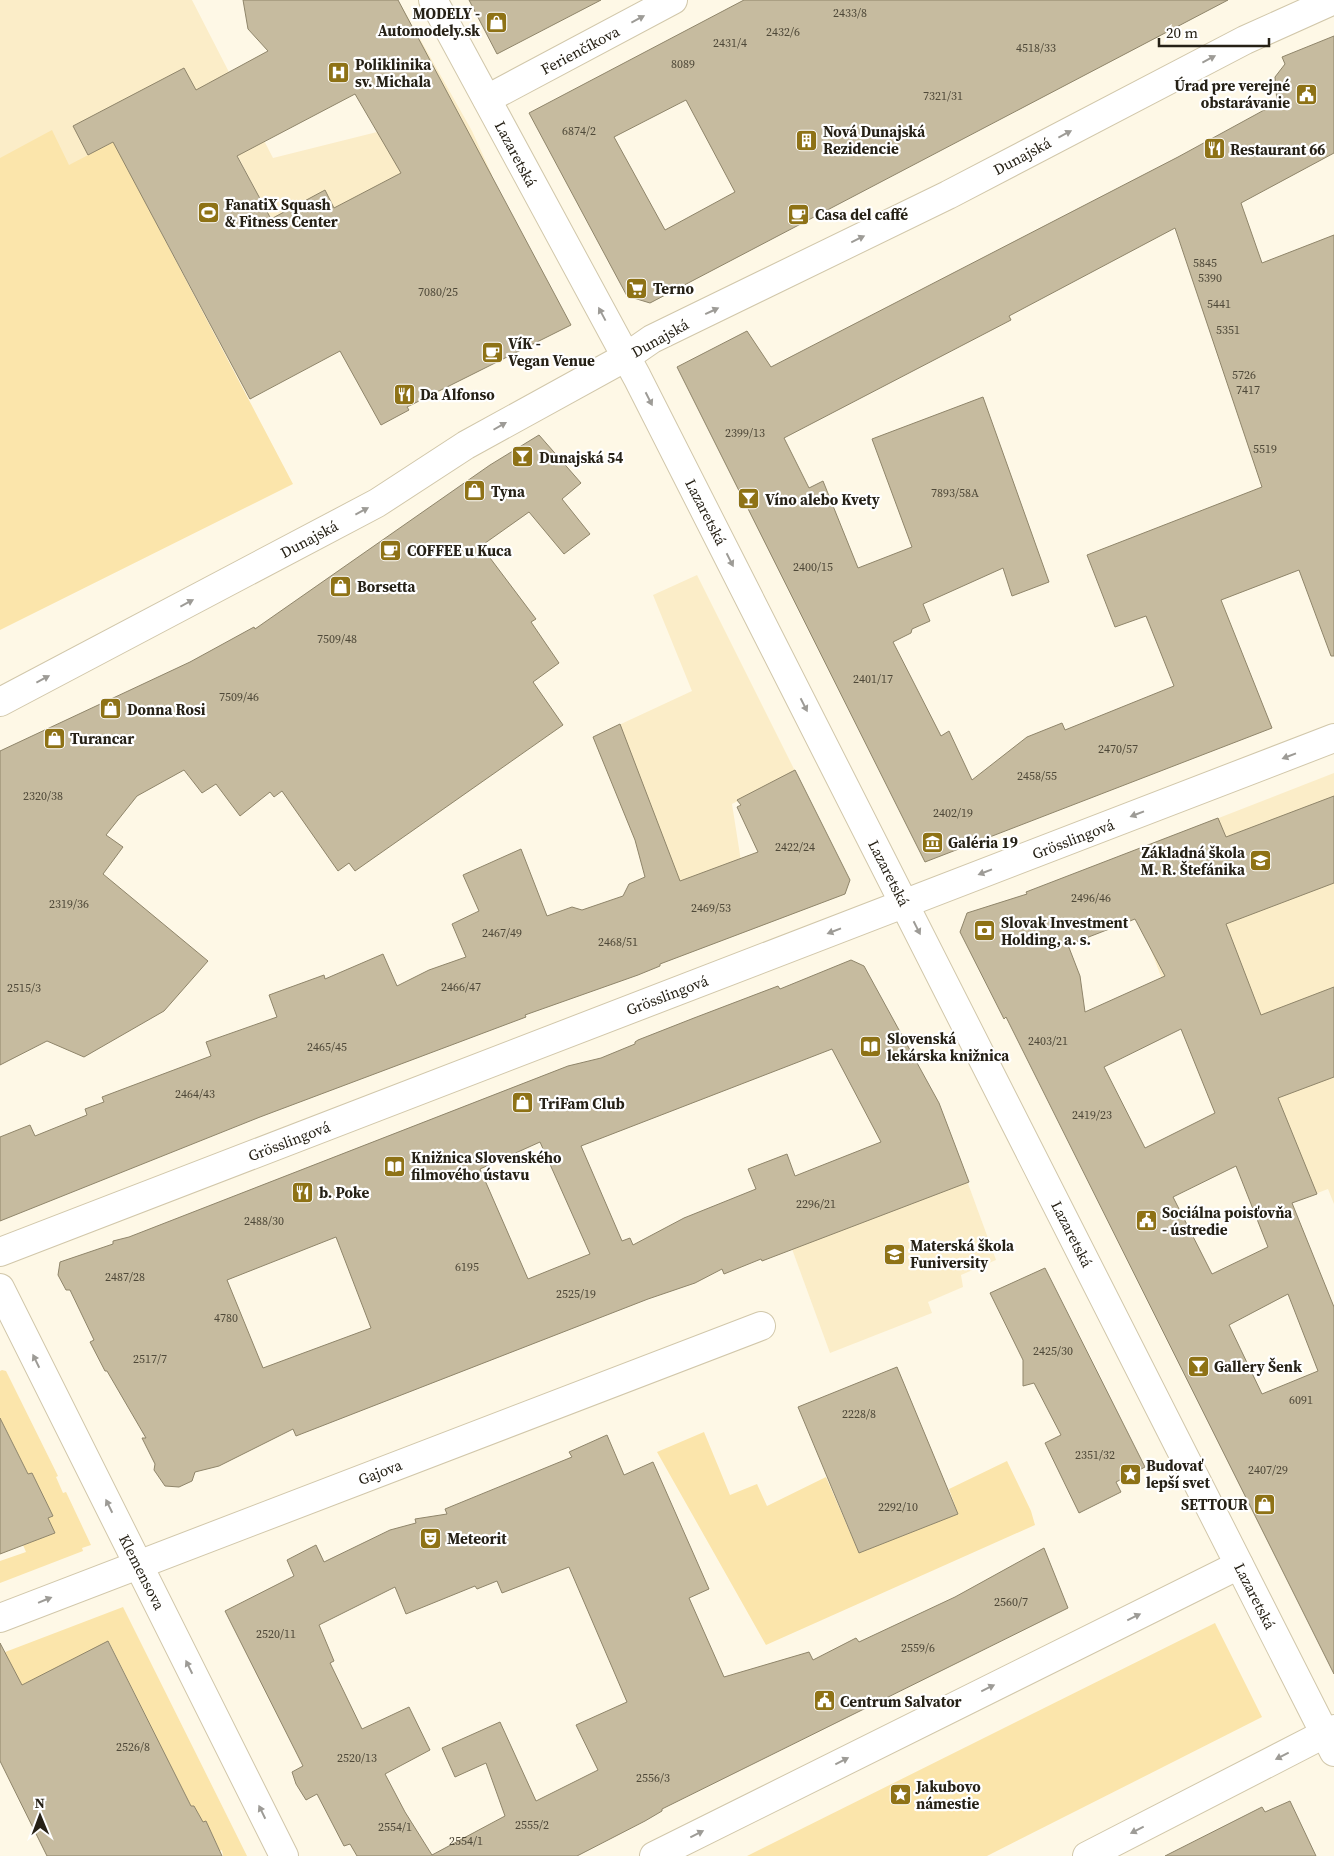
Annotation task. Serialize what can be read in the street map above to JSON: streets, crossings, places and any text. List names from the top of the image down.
{
  "streets": {
    "street": [
      "Ferienčíkova",
      "Lazaretská",
      "Dunajská",
      "Grösslingová",
      "Gajova",
      "Klemensova"
    ]
  },
  "crossings": [
    ["Ferienčíkova", "Lazaretská"],
    ["Lazaretská", "Dunajská"],
    ["Lazaretská", "Grösslingová"],
    ["Gajova", "Klemensova"]
  ],
  "one_way": [
    "Ferienčíkova",
    "Dunajská",
    "Grösslingová",
    "Klemensova"
  ],
  "places": {
    "shop": [
      "MODELY - Automodely.sk",
      "Tyna",
      "Borsetta",
      "Donna Rosi",
      "Turancar",
      "TriFam Club",
      "SETTOUR"
    ],
    "hospital": ["Poliklinika sv. Michala"],
    "public building": ["Úrad pre verejné obstarávanie", "Sociálna poisťovňa - ústredie", "Centrum Salvator"],
    "building": ["Nová Dunajská Rezidencie"],
    "restaurant": ["Restaurant 66", "Da Alfonso", "b. Poke"],
    "sports": ["FanatiX Squash & Fitness Center"],
    "cafe": ["Casa del caffé", "VíK - Vegan Venue", "COFFEE u Kuca"],
    "supermarket": ["Terno"],
    "bar": ["Dunajská 54", "Víno alebo Kvety", "Gallery Šenk"],
    "museum": ["Galéria 19"],
    "school or university": ["Základná škola M. R. Štefánika", "Materská škola Funiversity"],
    "bank": ["Slovak Investment Holding, a. s."],
    "library": ["Slovenská lekárska knižnica", "Knižnica Slovenského filmového ústavu"],
    "place": ["Budovať lepší svet", "Jakubovo námestie"],
    "theatre": ["Meteorit"]
  },
  "house_numbers": [
    "2433/8",
    "2432/6",
    "2431/4",
    "4518/33",
    "8089",
    "7321/31",
    "6874/2",
    "5845",
    "5390",
    "7080/25",
    "5441",
    "5351",
    "5726",
    "7417",
    "2399/13",
    "5519",
    "7893/58A",
    "2400/15",
    "7509/48",
    "2401/17",
    "7509/46",
    "2470/57",
    "2458/55",
    "2320/38",
    "2402/19",
    "2422/24",
    "2496/46",
    "2319/36",
    "2469/53",
    "2467/49",
    "2468/51",
    "2466/47",
    "2515/3",
    "2403/21",
    "2465/45",
    "2464/43",
    "2419/23",
    "2296/21",
    "2488/30",
    "6195",
    "2487/28",
    "2525/19",
    "4780",
    "2425/30",
    "2517/7",
    "6091",
    "2228/8",
    "2351/32",
    "2407/29",
    "2292/10",
    "2560/7",
    "2520/11",
    "2559/6",
    "2526/8",
    "2520/13",
    "2556/3",
    "2555/2",
    "2554/1",
    "2554/1"
  ],
  "scale_bar": "20 m",
  "north": "top"
}
